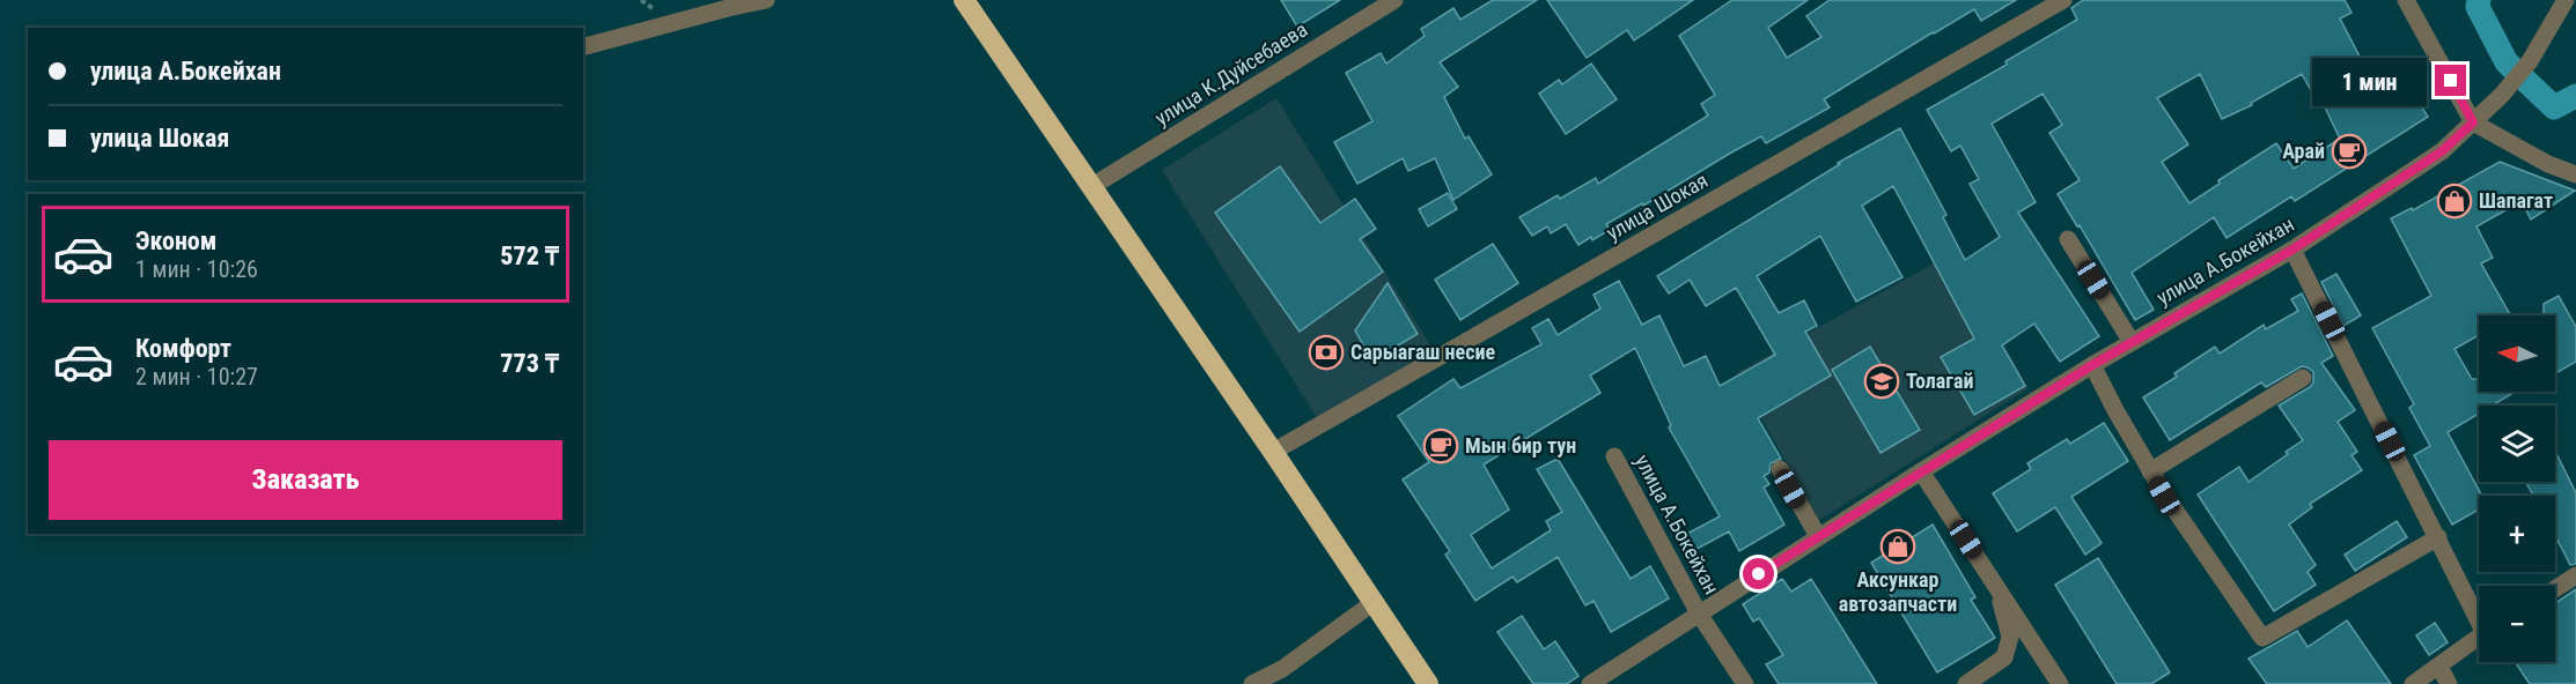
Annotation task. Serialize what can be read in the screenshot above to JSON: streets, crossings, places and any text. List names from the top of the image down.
{
  "streets": {
    "street": ["улица К.Дуйсебаева", "улица Шокая", "улица А.Бокейхан"]
  },
  "places": {
    "cafe": ["Арай", "Мын бир тун"],
    "shop": ["Шапагат", "Аксункар автозапчасти"],
    "bank": ["Сарыагаш несие"],
    "school or university": ["Толагай"]
  },
  "north": "left",
  "page": {
    "banner": ["улица А.Бокейхан", "улица Шокая"],
    "bubble": "1 мин",
    "list": [
      {
        "name": "Эконом",
        "note": "1 мин · 10:26",
        "value": "572 ₸"
      },
      {
        "name": "Комфорт",
        "note": "2 мин · 10:27",
        "value": "773 ₸"
      }
    ],
    "map_buttons": ["+", "−"],
    "buttons": "Заказать"
  }
}
